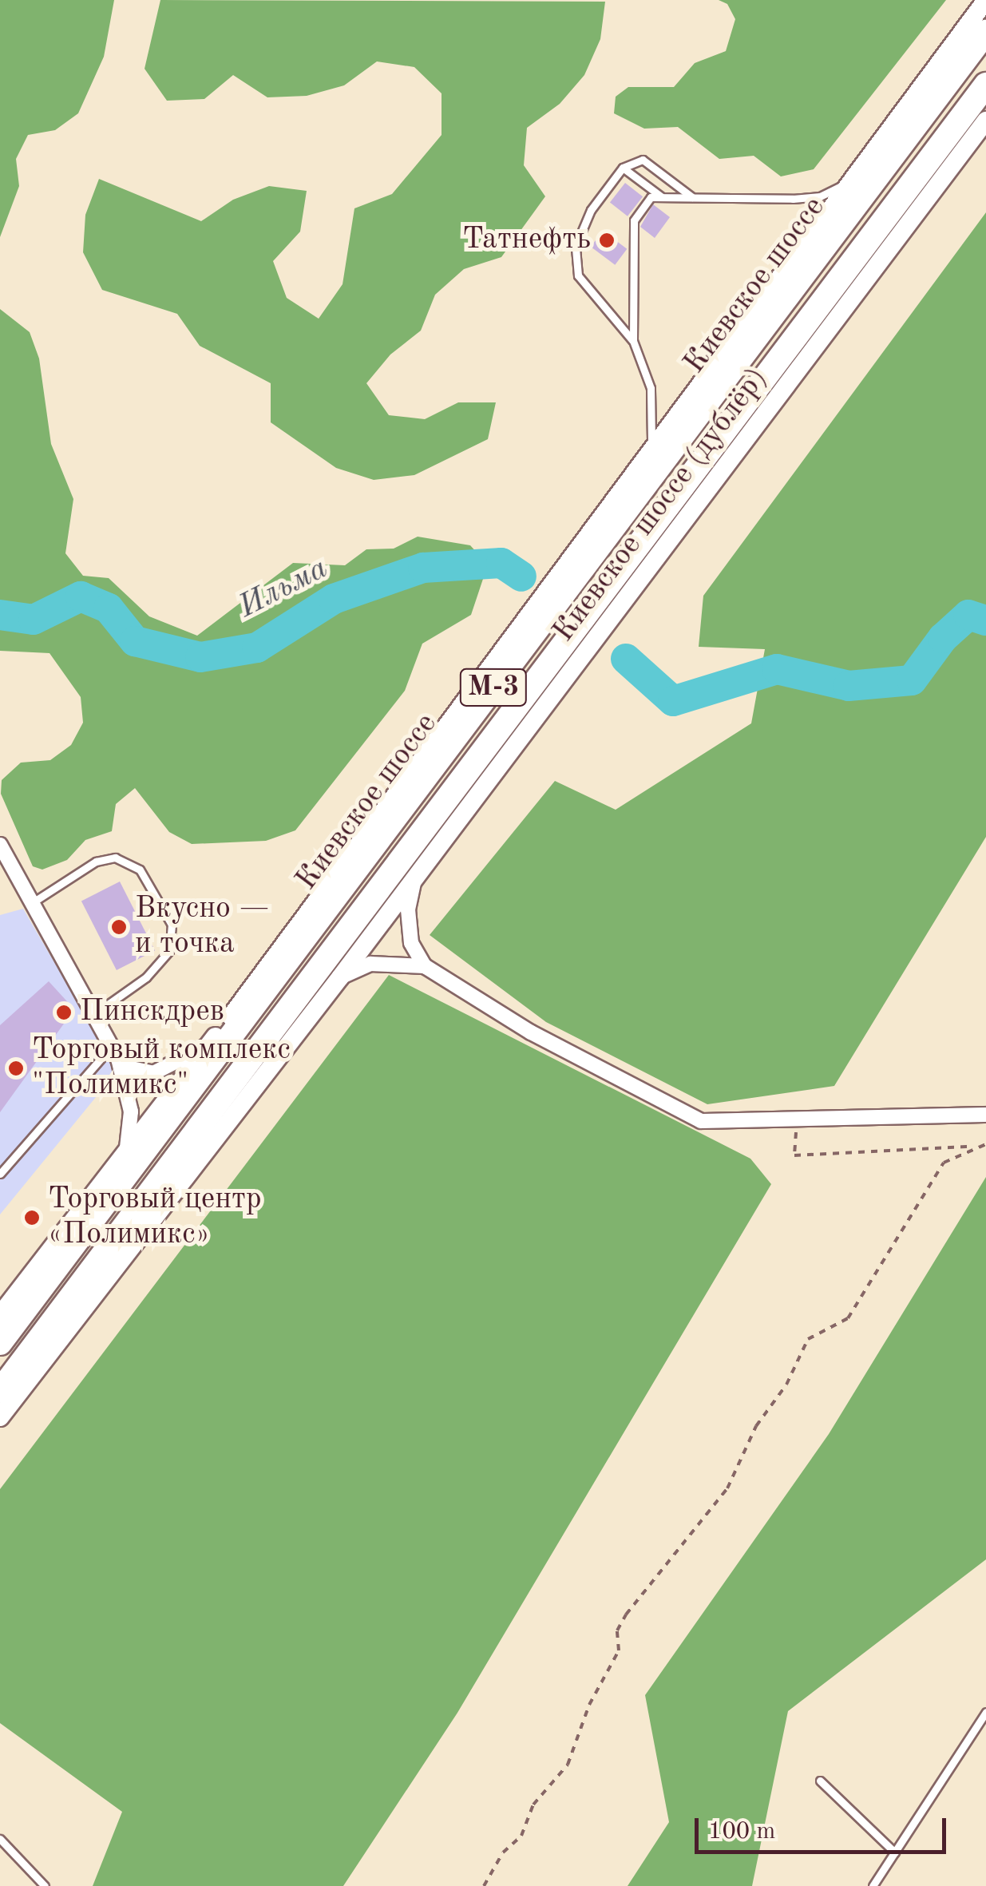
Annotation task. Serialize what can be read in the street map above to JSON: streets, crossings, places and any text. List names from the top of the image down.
{
  "streets": {
    "highway": ["Киевское шоссе", "М-3"],
    "main road": ["Киевское шоссе (дублёр)"]
  },
  "crossings": [
    ["Киевское шоссе", "Киевское шоссе (дублёр)"]
  ],
  "water": ["Ильма"],
  "places": [
    "Татнефть",
    "Вкусно — и точка",
    "Пинскдрев",
    "Торговый комплекс \"Полимикс\"",
    "Торговый центр «Полимикс»"
  ],
  "scale_bar": "100 m"
}
